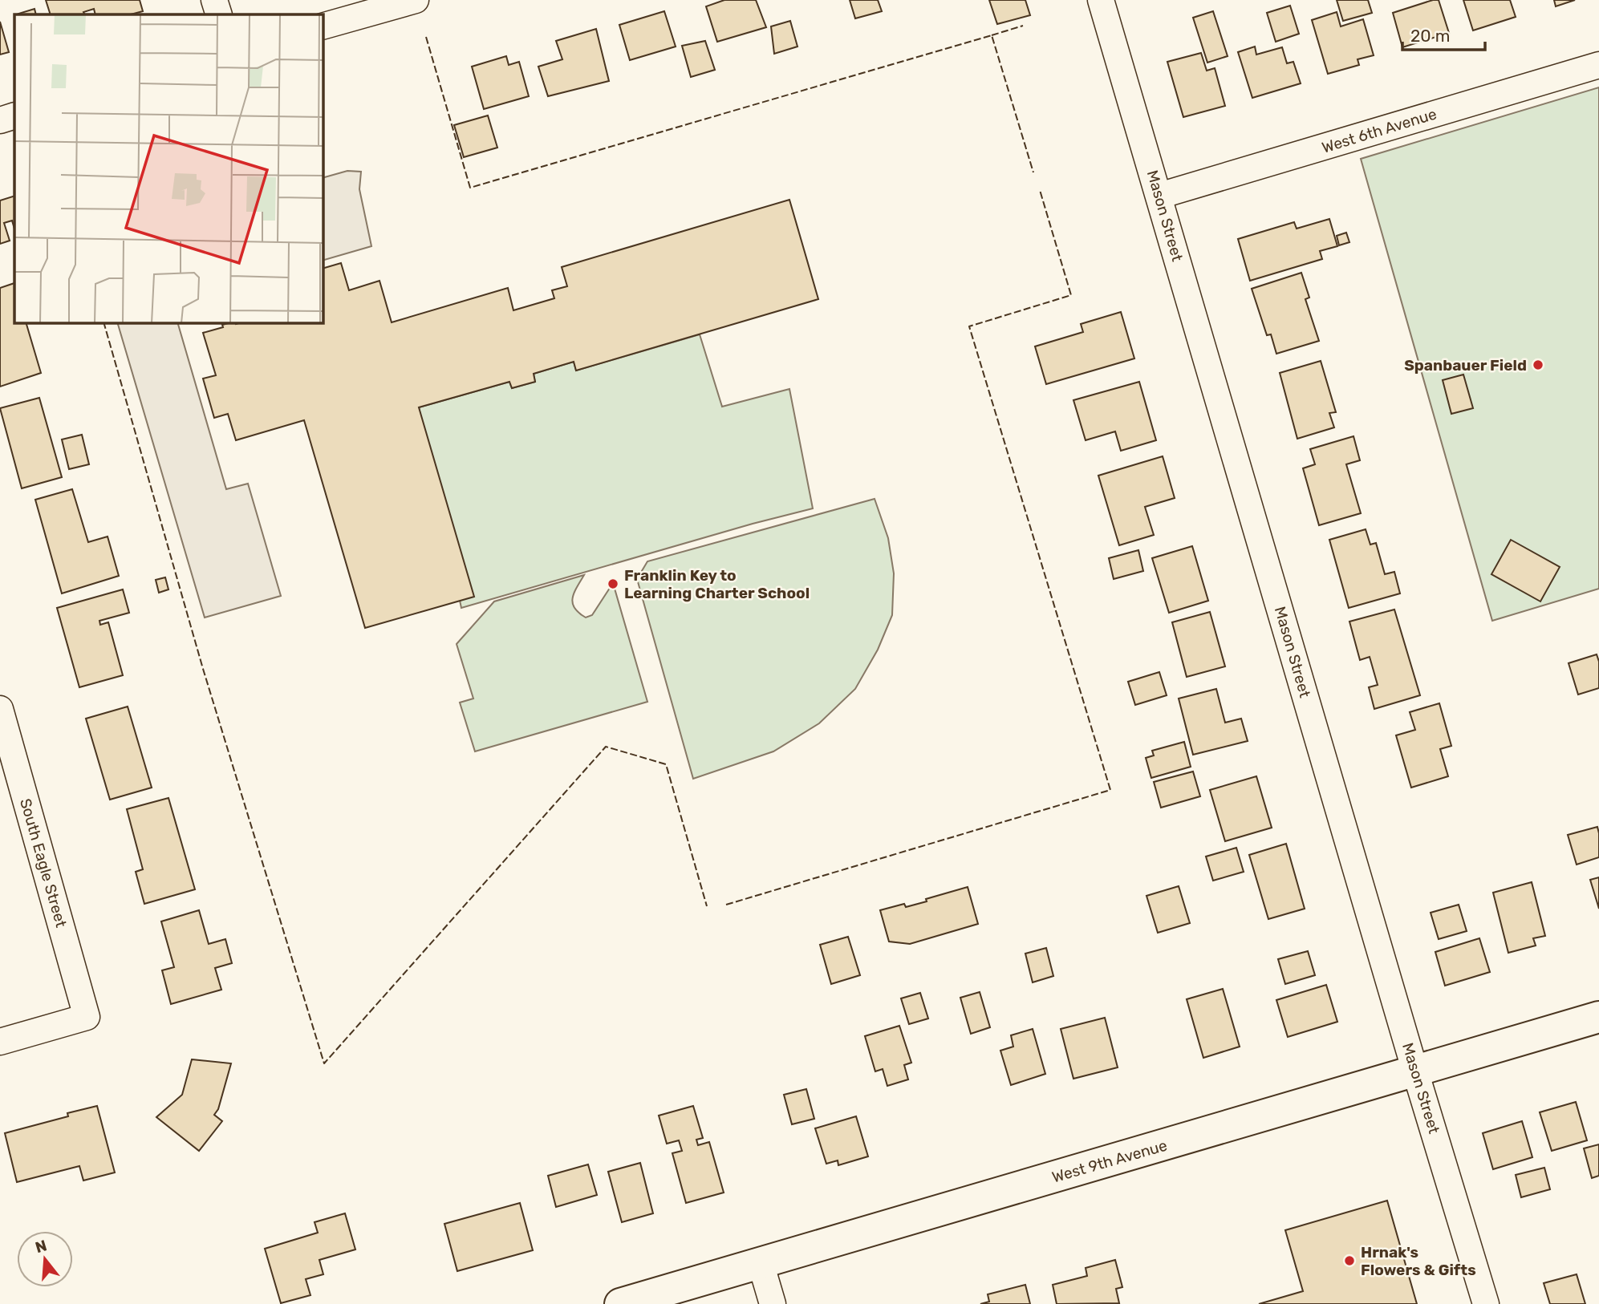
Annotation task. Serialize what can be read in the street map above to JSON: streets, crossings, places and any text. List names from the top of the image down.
{
  "streets": {
    "main road": ["West 9th Avenue"],
    "street": ["West 6th Avenue", "Mason Street", "South Eagle Street"]
  },
  "crossings": [
    ["West 6th Avenue", "Mason Street"],
    ["Mason Street", "West 9th Avenue"]
  ],
  "places": ["Spanbauer Field", "Franklin Key to Learning Charter School", "Hrnak's Flowers & Gifts"],
  "scale_bar": "20 m",
  "north": "top"
}
